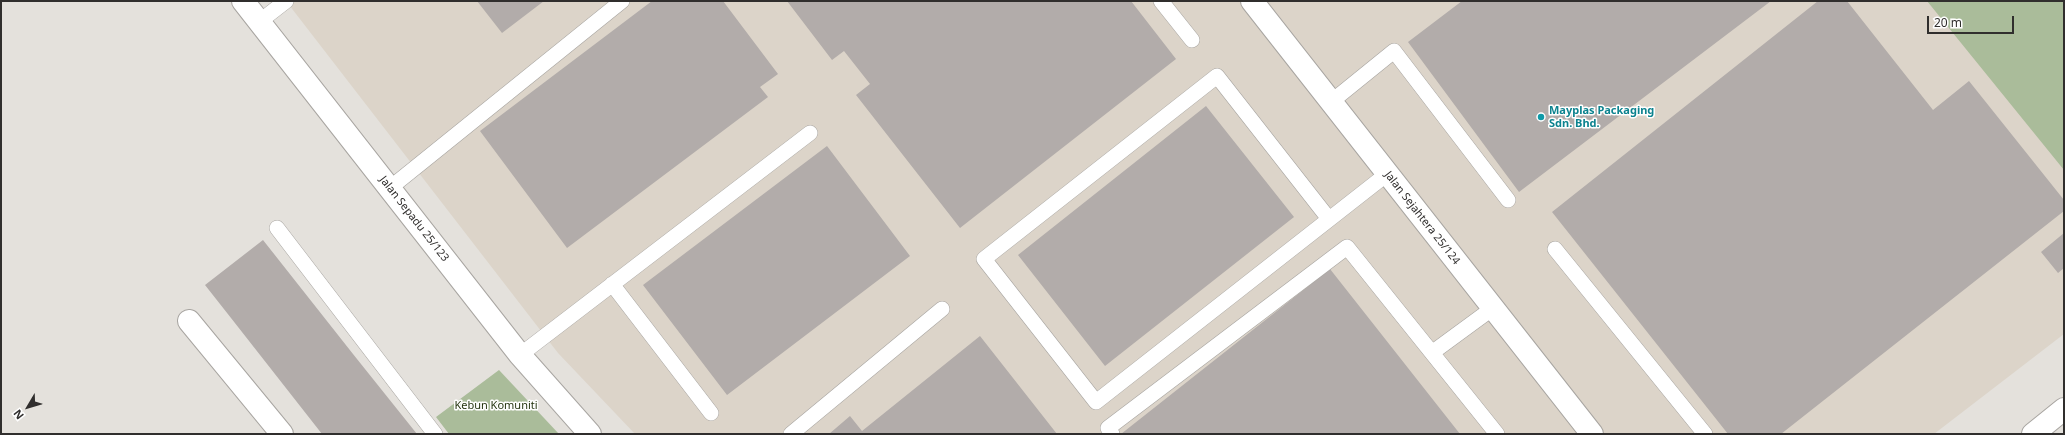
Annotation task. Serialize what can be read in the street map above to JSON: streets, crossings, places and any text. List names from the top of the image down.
{
  "streets": {
    "street": ["Jalan Sejahtera 25/124", "Jalan Sepadu 25/123"]
  },
  "parks": ["Kebun Komuniti"],
  "places": ["Mayplas Packaging Sdn. Bhd."],
  "scale_bar": "20 m",
  "north": "bottom left"
}
